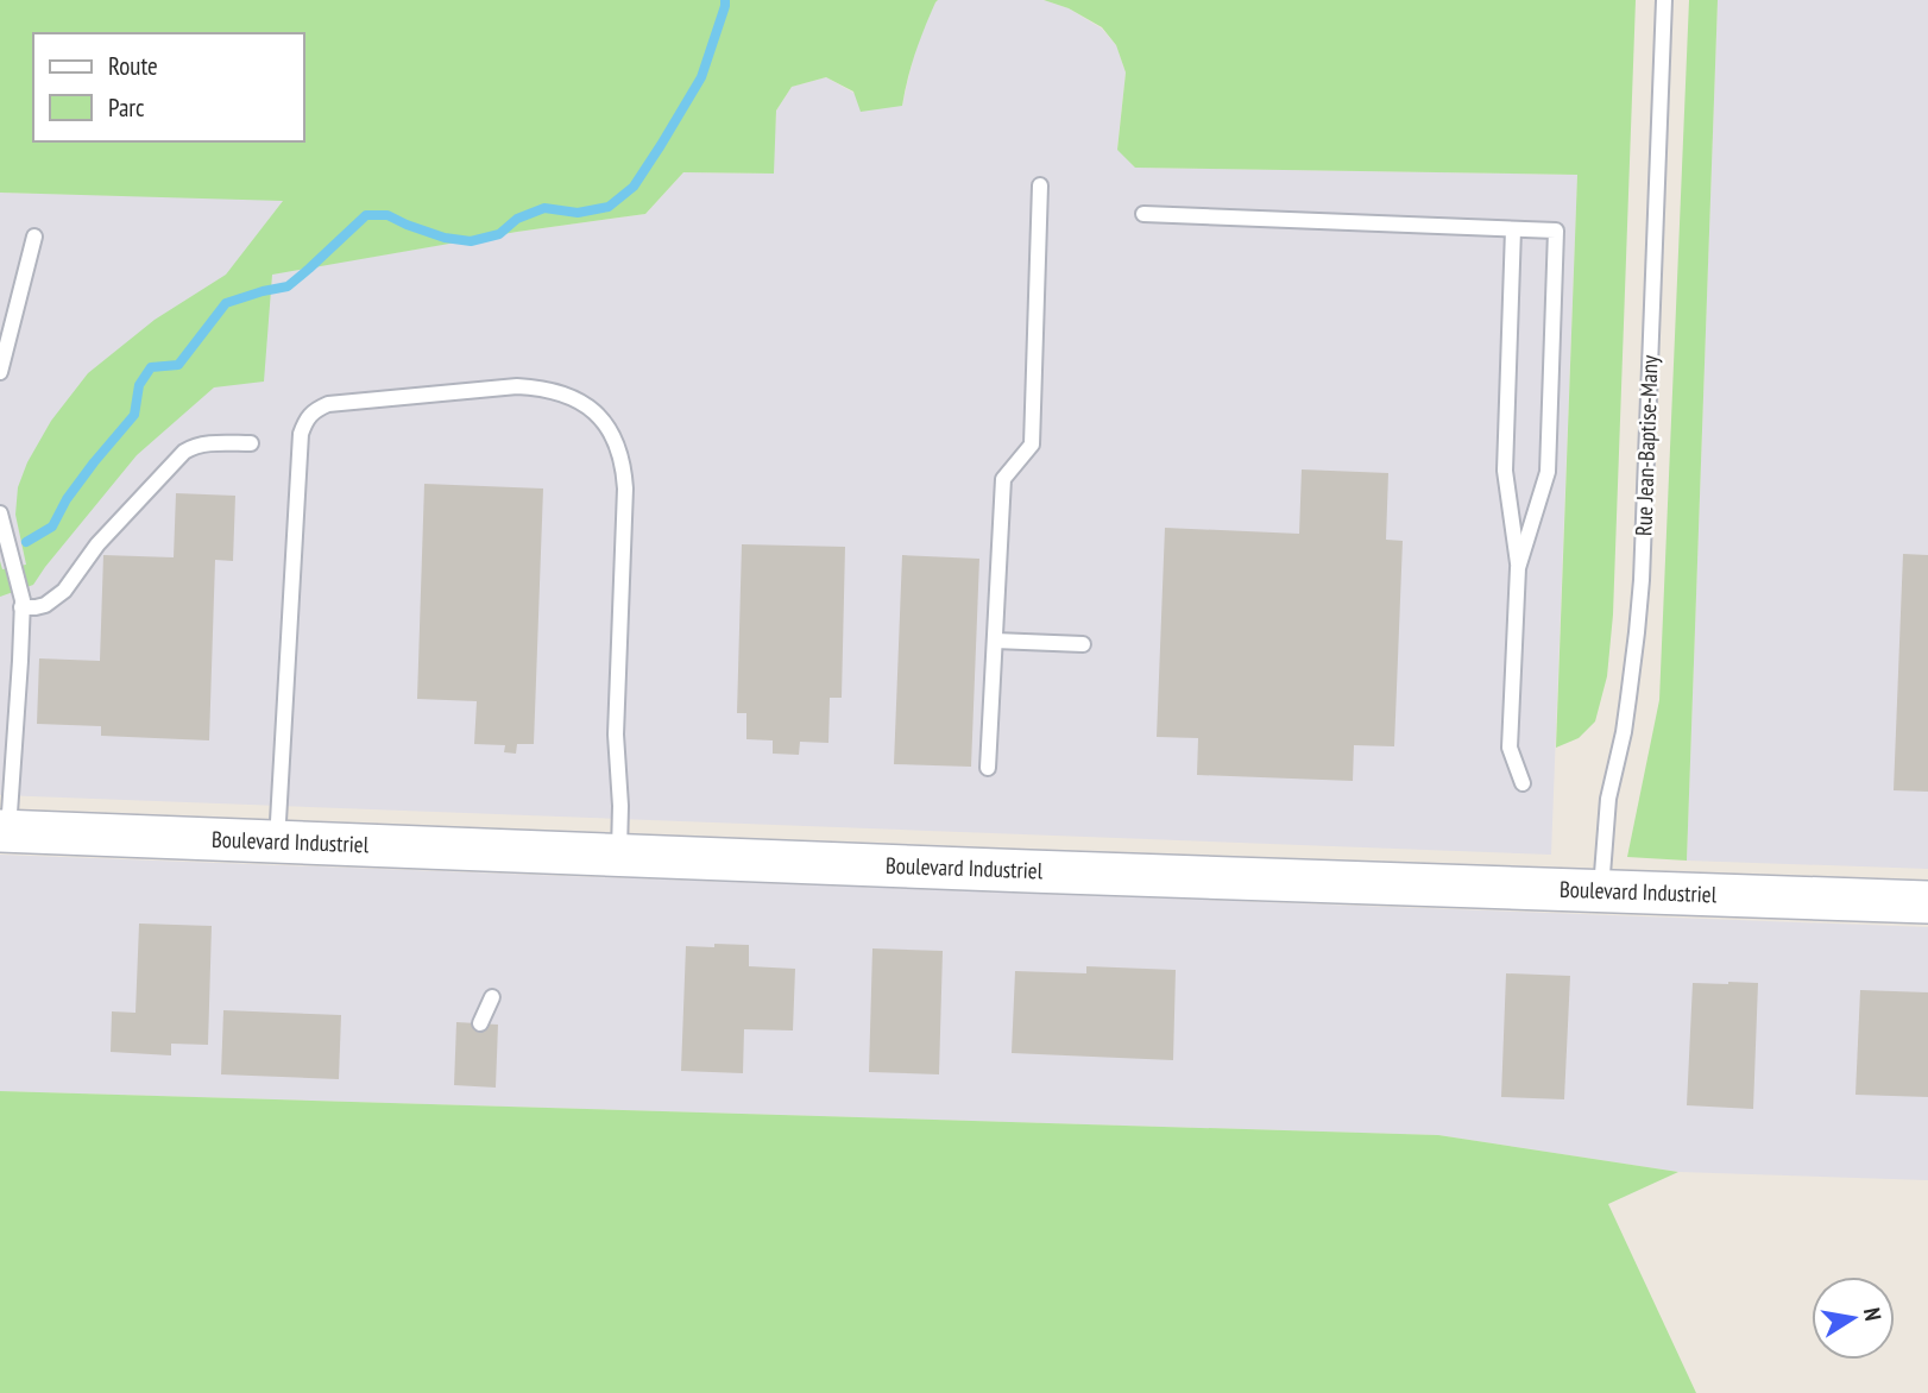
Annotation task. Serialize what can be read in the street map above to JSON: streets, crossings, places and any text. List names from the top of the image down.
{
  "streets": {
    "street": ["Boulevard Industriel"],
    "lane": ["Rue Jean-Baptise-Many"]
  },
  "crossings": [
    ["Rue Jean-Baptise-Many", "Boulevard Industriel"]
  ],
  "legend": ["Route", "Parc"],
  "north": "right"
}
